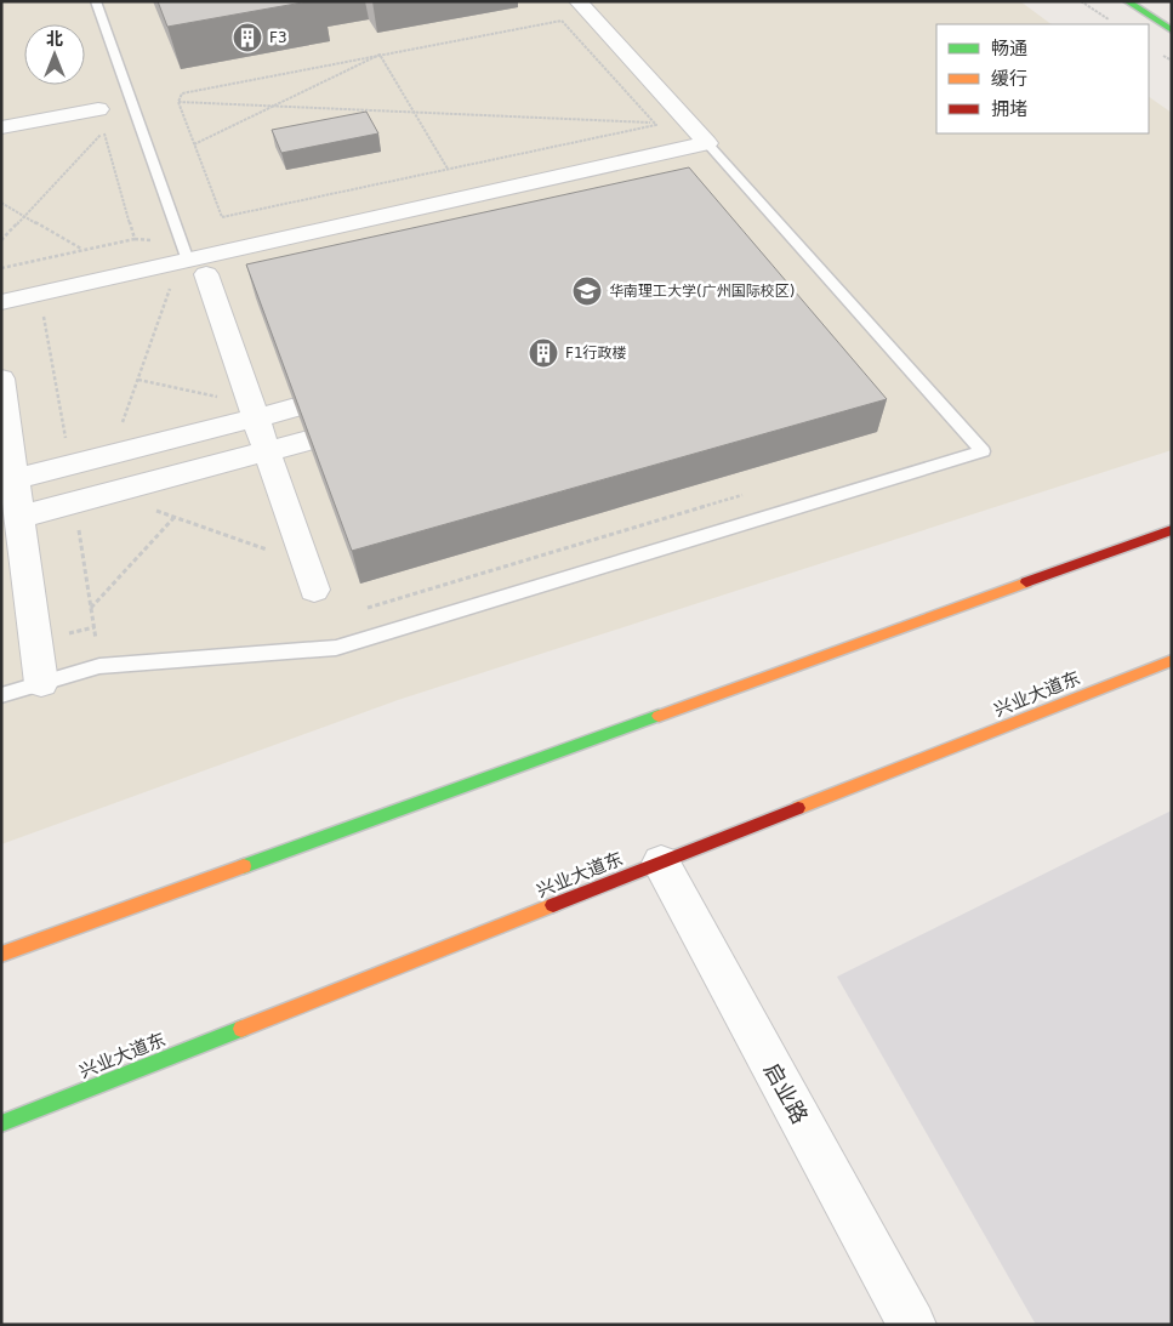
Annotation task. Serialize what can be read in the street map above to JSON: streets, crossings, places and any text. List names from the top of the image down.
{
  "streets": {
    "main road": ["兴业大道东"],
    "street": ["启业路"]
  },
  "crossings": [
    ["兴业大道东", "启业路"]
  ],
  "places": {
    "building": ["F3", "F1行政楼"],
    "school or university": ["华南理工大学(广州国际校区)"]
  },
  "legend": ["畅通", "缓行", "拥堵"],
  "north": "top"
}
